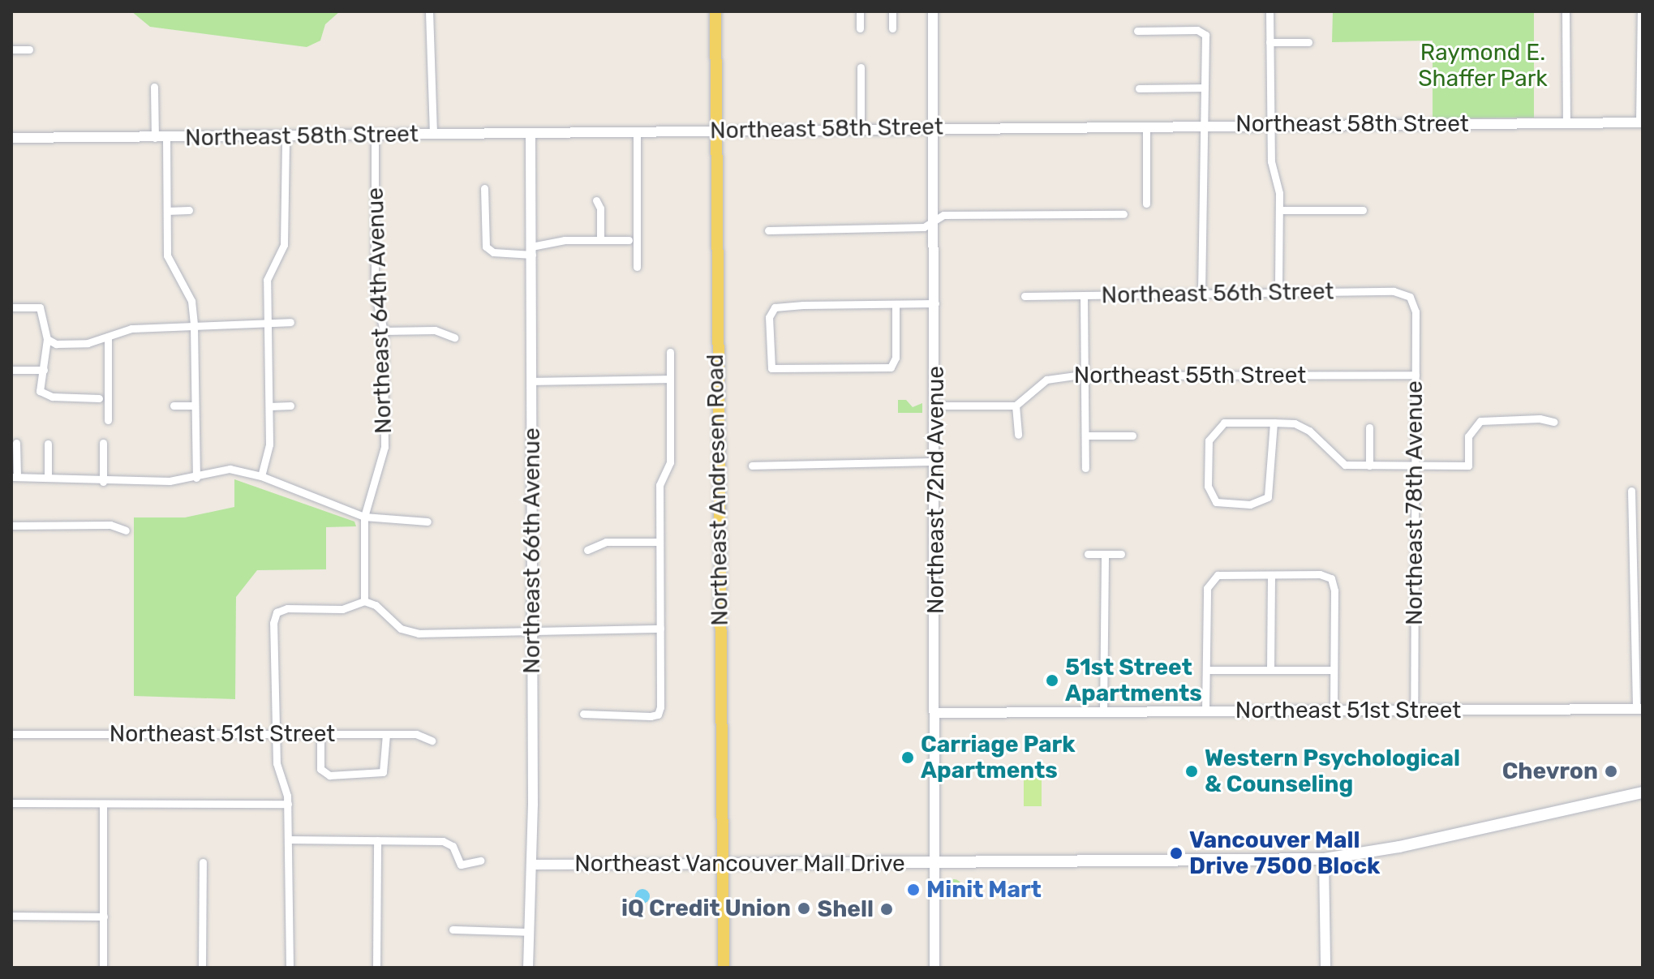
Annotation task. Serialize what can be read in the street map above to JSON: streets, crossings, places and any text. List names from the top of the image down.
{
  "streets": {
    "main road": ["Northeast Andresen Road", "Northeast Vancouver Mall Drive"],
    "street": [
      "Northeast 58th Street",
      "Northeast 56th Street",
      "Northeast 64th Avenue",
      "Northeast 55th Street",
      "Northeast 72nd Avenue",
      "Northeast 78th Avenue",
      "Northeast 66th Avenue",
      "Northeast 51st Street"
    ]
  },
  "crossings": [
    ["Northeast 58th Street", "Northeast 64th Avenue"],
    ["Northeast 58th Street", "Northeast Andresen Road"],
    ["Northeast 58th Street", "Northeast 72nd Avenue"],
    ["Northeast 58th Street", "Northeast 66th Avenue"],
    ["Northeast 56th Street", "Northeast 78th Avenue"],
    ["Northeast 55th Street", "Northeast 78th Avenue"],
    ["Northeast Andresen Road", "Northeast Vancouver Mall Drive"],
    ["Northeast 72nd Avenue", "Northeast 51st Street"],
    ["Northeast 72nd Avenue", "Northeast Vancouver Mall Drive"],
    ["Northeast 78th Avenue", "Northeast 51st Street"],
    ["Northeast 66th Avenue", "Northeast Vancouver Mall Drive"]
  ],
  "parks": ["Raymond E. Shaffer Park"],
  "places": [
    "51st Street Apartments",
    "Carriage Park Apartments",
    "Western Psychological & Counseling",
    "Chevron",
    "Vancouver Mall Drive 7500 Block",
    "Minit Mart",
    "iQ Credit Union",
    "Shell"
  ]
}
